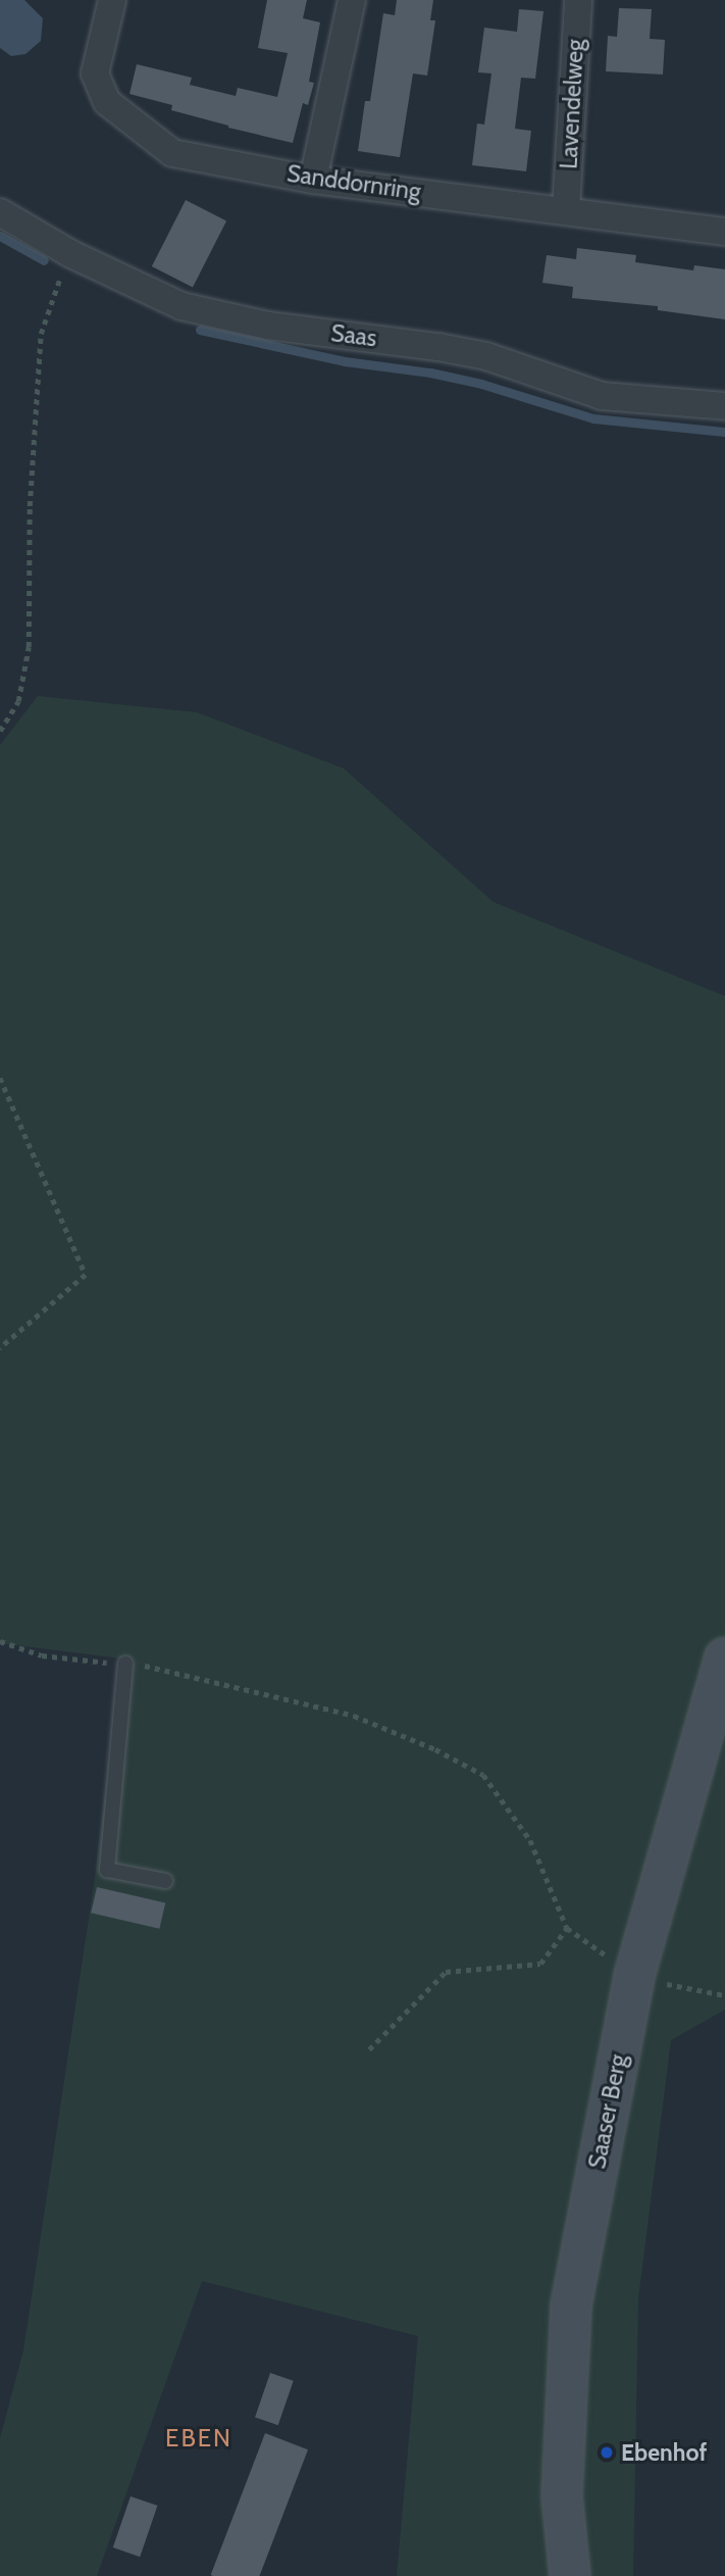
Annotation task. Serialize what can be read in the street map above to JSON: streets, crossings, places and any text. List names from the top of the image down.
{
  "streets": {
    "street": [
      "Lavendelweg",
      "Sanddornring",
      "Saas",
      "Saaser Berg"
    ]
  },
  "crossings": [
    ["Lavendelweg", "Sanddornring"]
  ],
  "districts": ["EBEN"],
  "places": ["Ebenhof"]
}
